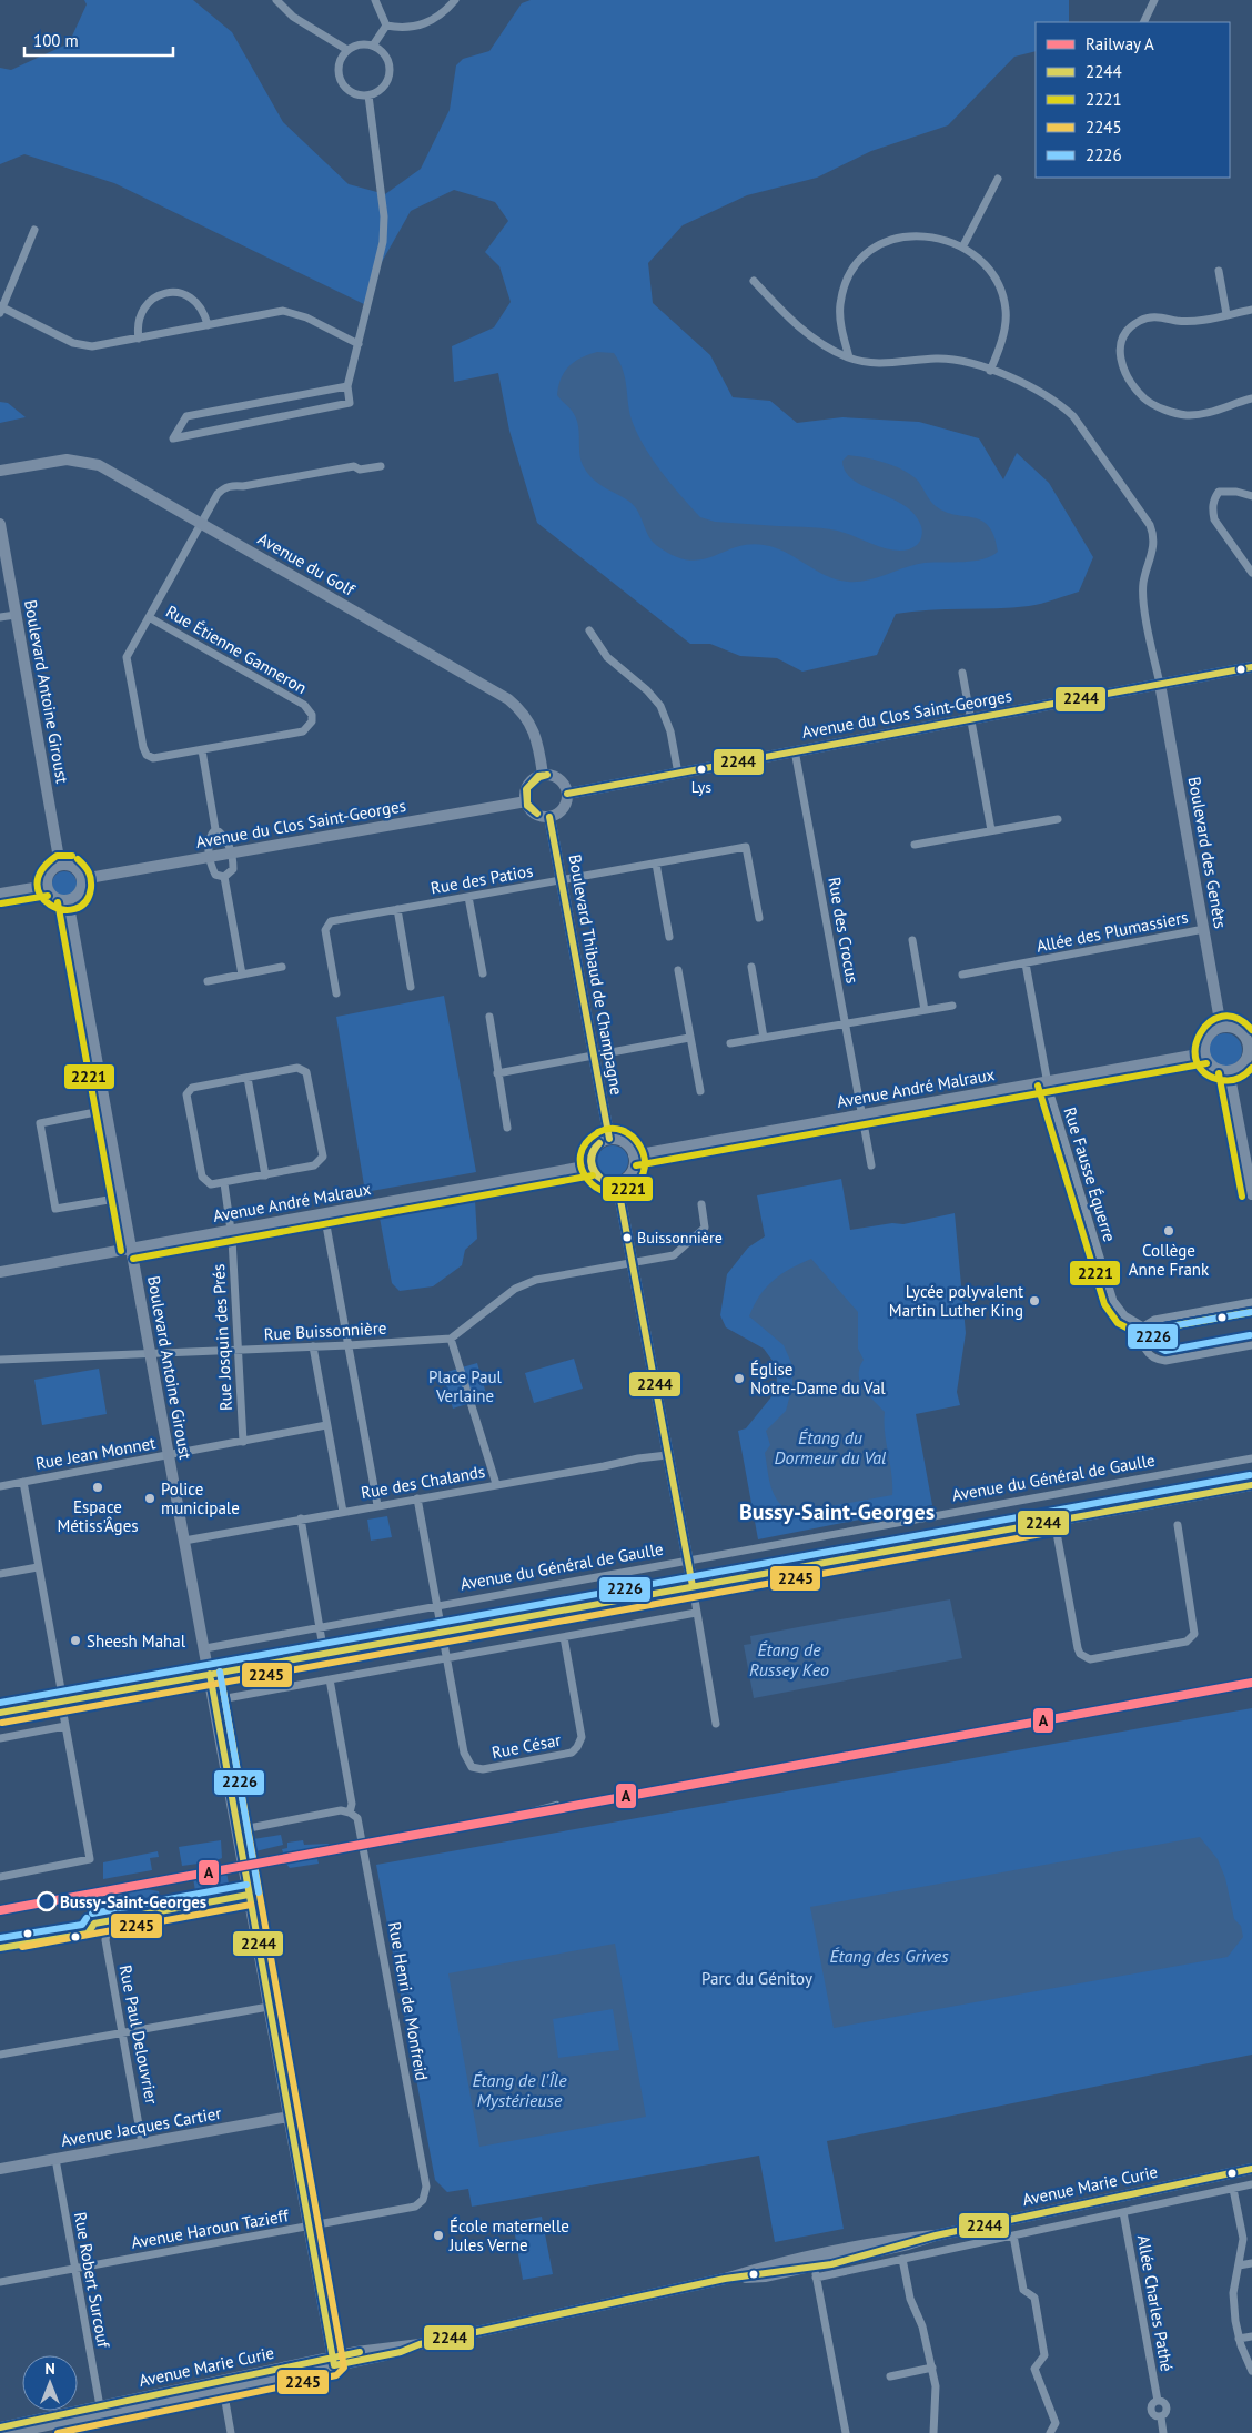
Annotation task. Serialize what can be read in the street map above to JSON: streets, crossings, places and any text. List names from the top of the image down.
{
  "streets": {
    "street": [
      "Avenue du Golf",
      "Rue Étienne Ganneron",
      "Boulevard Antoine Giroust",
      "Avenue du Clos Saint-Georges",
      "Boulevard des Genêts",
      "Rue des Patios",
      "Rue des Crocus",
      "Allée des Plumassiers",
      "Boulevard Thibaud de Champagne",
      "Avenue André Malraux",
      "Rue Fausse Équerre",
      "Rue Buissonnière",
      "Rue Josquin des Prés",
      "Rue Jean Monnet",
      "Avenue du Général de Gaulle",
      "Rue des Chalands",
      "Rue César",
      "Rue Henri de Monfreid",
      "Rue Paul Delouvrier",
      "Avenue Jacques Cartier",
      "Avenue Marie Curie",
      "Avenue Haroun Tazieff",
      "Rue Robert Surcouf",
      "Allée Charles Pathé"
    ]
  },
  "crossings": [
    ["Avenue du Golf", "Rue Étienne Ganneron"],
    ["Avenue du Golf", "Avenue du Clos Saint-Georges"],
    ["Avenue du Golf", "Boulevard Thibaud de Champagne"],
    ["Boulevard Antoine Giroust", "Avenue du Clos Saint-Georges"],
    ["Boulevard Antoine Giroust", "Avenue André Malraux"],
    ["Boulevard Antoine Giroust", "Rue Buissonnière"],
    ["Boulevard Antoine Giroust", "Rue Jean Monnet"],
    ["Boulevard Antoine Giroust", "Avenue du Général de Gaulle"],
    ["Boulevard Antoine Giroust", "Rue des Chalands"],
    ["Boulevard Antoine Giroust", "Rue Paul Delouvrier"],
    ["Boulevard Antoine Giroust", "Avenue Jacques Cartier"],
    ["Boulevard Antoine Giroust", "Avenue Marie Curie"],
    ["Boulevard Antoine Giroust", "Avenue Haroun Tazieff"],
    ["Avenue du Clos Saint-Georges", "Boulevard des Genêts"],
    ["Avenue du Clos Saint-Georges", "Rue des Crocus"],
    ["Avenue du Clos Saint-Georges", "Boulevard Thibaud de Champagne"],
    ["Boulevard des Genêts", "Allée des Plumassiers"],
    ["Boulevard des Genêts", "Avenue André Malraux"],
    ["Rue des Patios", "Boulevard Thibaud de Champagne"],
    ["Rue des Crocus", "Avenue André Malraux"],
    ["Allée des Plumassiers", "Avenue André Malraux"],
    ["Allée des Plumassiers", "Rue Fausse Équerre"],
    ["Boulevard Thibaud de Champagne", "Avenue André Malraux"],
    ["Avenue André Malraux", "Rue Fausse Équerre"],
    ["Avenue André Malraux", "Rue Josquin des Prés"],
    ["Rue Buissonnière", "Rue Josquin des Prés"],
    ["Rue Josquin des Prés", "Rue Jean Monnet"],
    ["Avenue du Général de Gaulle", "Rue César"],
    ["Rue des Chalands", "Rue César"],
    ["Rue Henri de Monfreid", "Avenue Haroun Tazieff"],
    ["Rue Paul Delouvrier", "Avenue Jacques Cartier"],
    ["Avenue Jacques Cartier", "Rue Robert Surcouf"],
    ["Avenue Marie Curie", "Rue Robert Surcouf"],
    ["Avenue Marie Curie", "Allée Charles Pathé"],
    ["Avenue Haroun Tazieff", "Rue Robert Surcouf"]
  ],
  "districts": ["Bussy-Saint-Georges"],
  "water": [
    "Étang du Dormeur du Val",
    "Étang de Russey Keo",
    "Étang des Grives",
    "Étang de l'Île Mystérieuse"
  ],
  "parks": ["Place Paul Verlaine", "Parc du Génitoy"],
  "places": [
    "Lys",
    "Collège Anne Frank",
    "Buissonnière",
    "Lycée polyvalent Martin Luther King",
    "Église Notre-Dame du Val",
    "Espace Métiss'Âges",
    "Police municipale",
    "Sheesh Mahal",
    "Bussy-Saint-Georges",
    "École maternelle Jules Verne"
  ],
  "lines": [
    "transit line 2244",
    "transit line 2221",
    "transit line 2226",
    "transit line 2245",
    "rail line A"
  ],
  "legend": [
    "Railway A",
    "2244",
    "2221",
    "2245",
    "2226"
  ],
  "scale_bar": "100 m",
  "north": "top"
}
